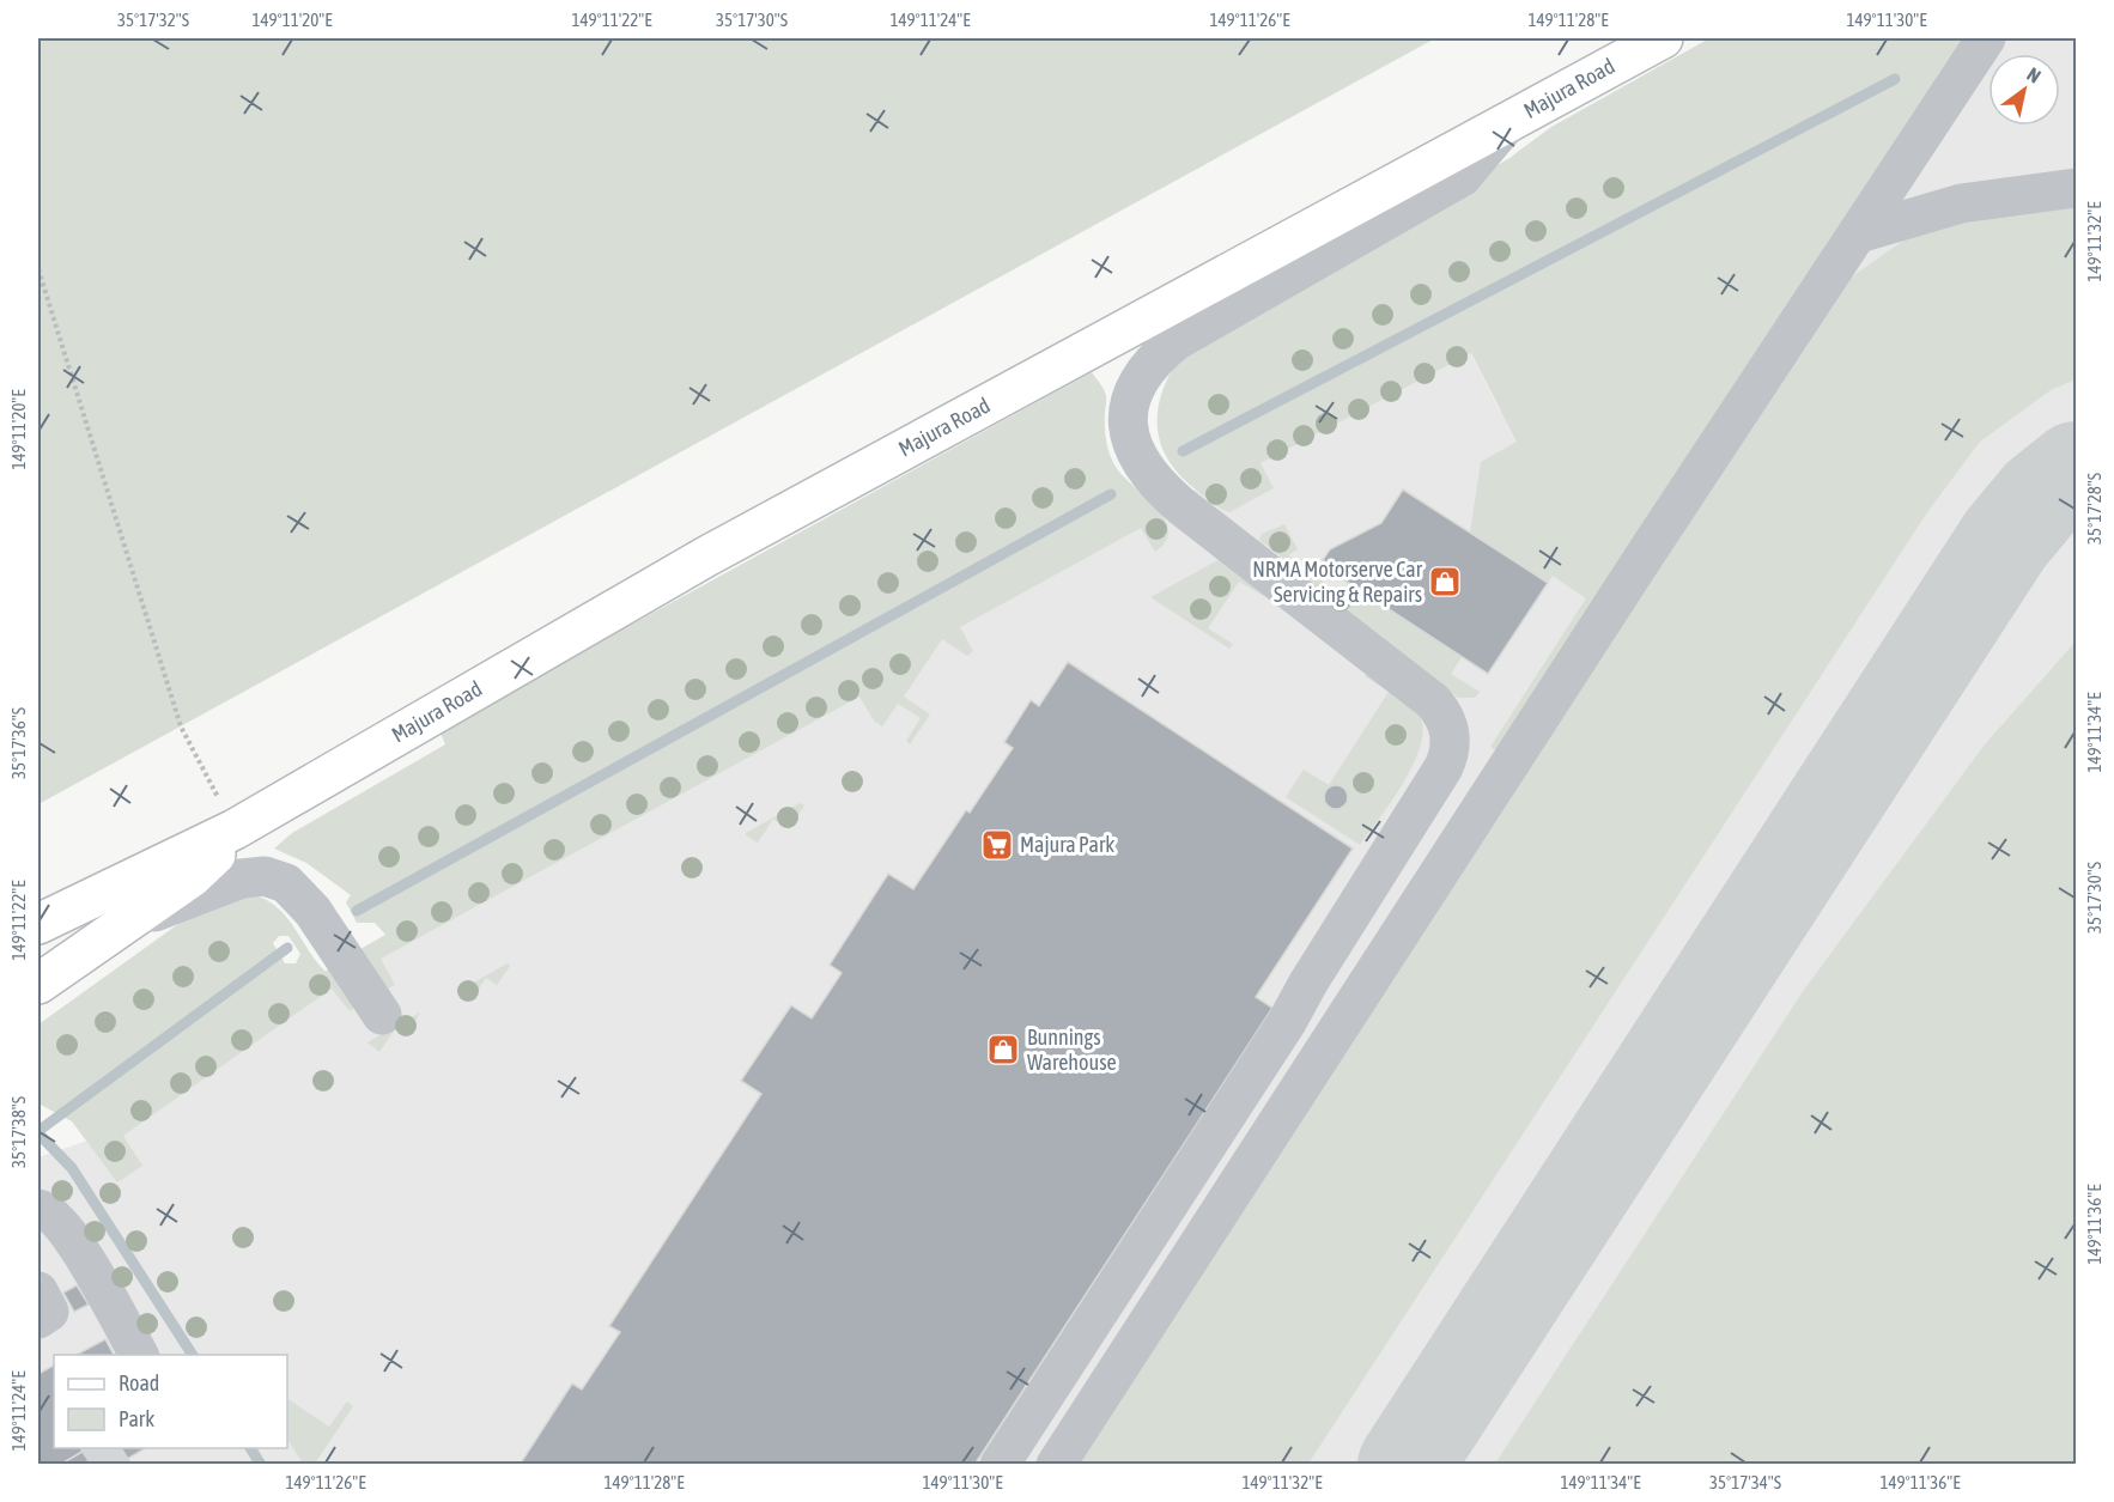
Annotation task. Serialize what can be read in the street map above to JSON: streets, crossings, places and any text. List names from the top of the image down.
{
  "streets": {
    "main road": ["Majura Road"]
  },
  "places": {
    "shop": ["NRMA Motorserve Car Servicing & Repairs", "Bunnings Warehouse"],
    "supermarket": ["Majura Park"]
  },
  "legend": ["Road", "Park"],
  "north": "top right",
  "coordinates": [
    "35°17'32\"S",
    "149°11'20\"E",
    "149°11'22\"E",
    "35°17'30\"S",
    "149°11'24\"E",
    "149°11'26\"E",
    "149°11'28\"E",
    "149°11'30\"E",
    "149°11'32\"E",
    "35°17'28\"S",
    "149°11'34\"E",
    "35°17'36\"S",
    "35°17'38\"S",
    "149°11'36\"E",
    "35°17'34\"S"
  ]
}
